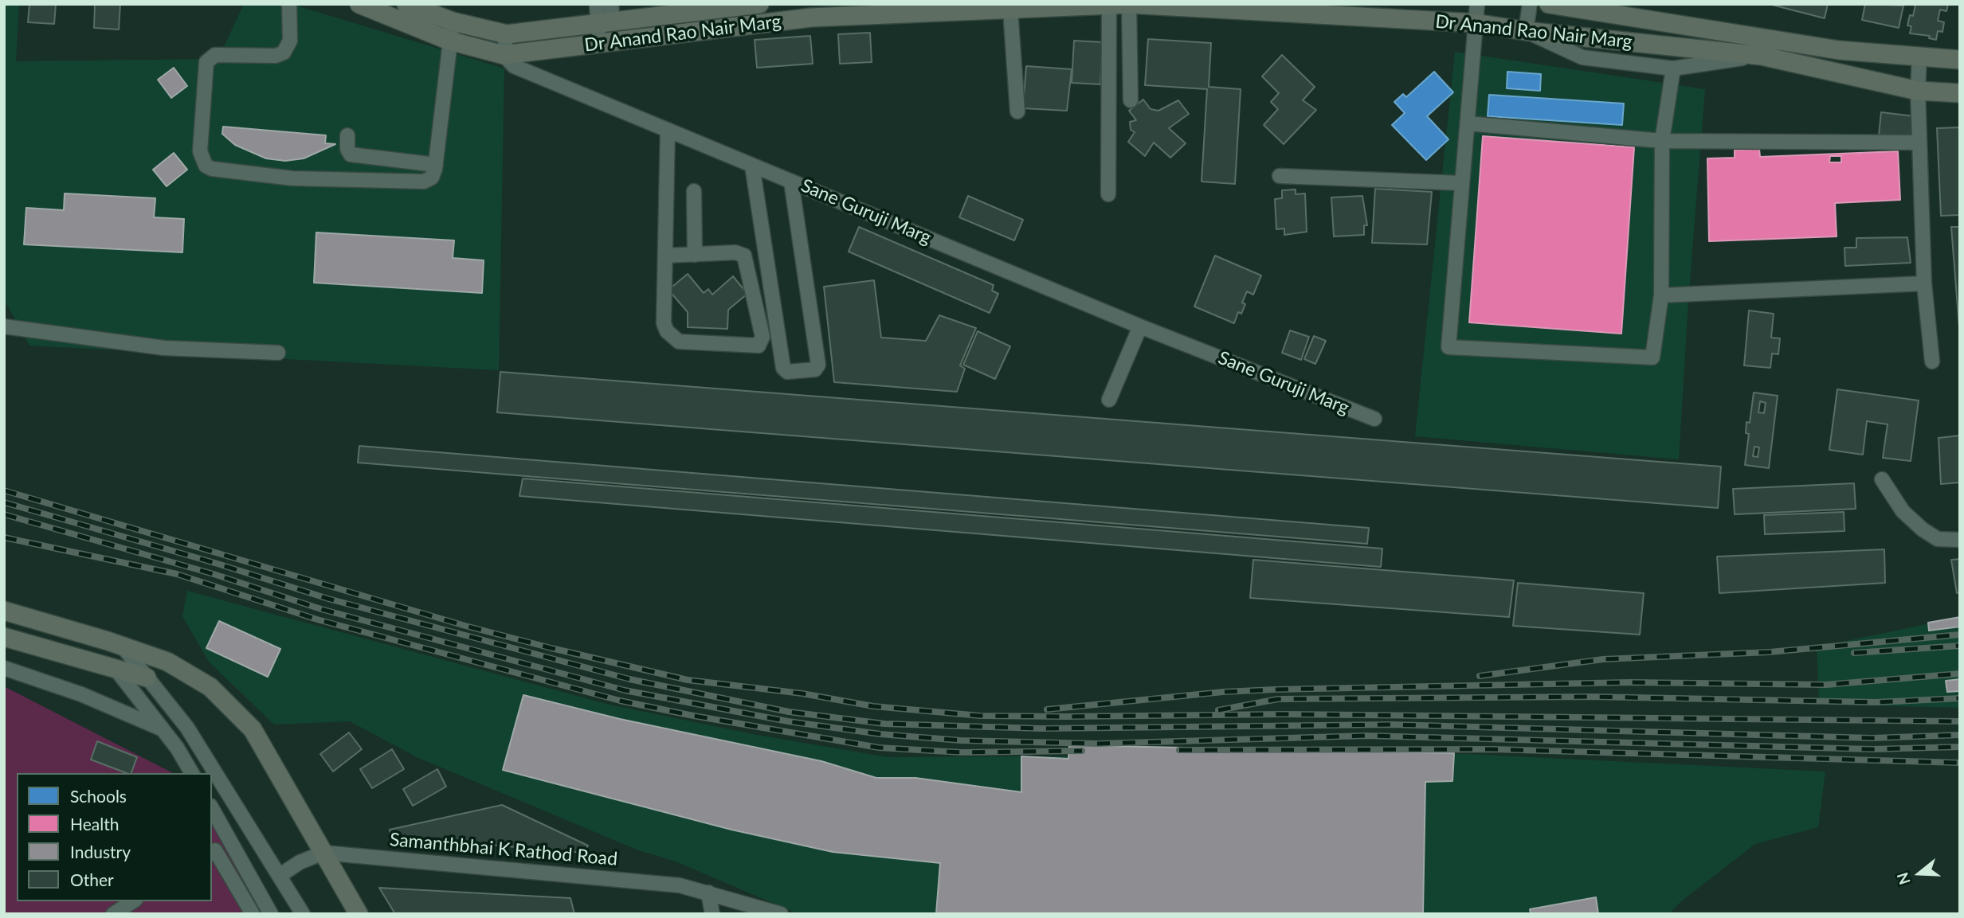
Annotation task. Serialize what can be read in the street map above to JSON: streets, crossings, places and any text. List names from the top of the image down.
{
  "streets": {
    "main road": ["Dr Anand Rao Nair Marg", "Sane Guruji Marg"],
    "street": ["Samanthbhai K Rathod Road"]
  },
  "crossings": [
    ["Dr Anand Rao Nair Marg", "Sane Guruji Marg"]
  ],
  "legend": [
    "Schools",
    "Health",
    "Industry",
    "Other"
  ],
  "north": "left"
}
